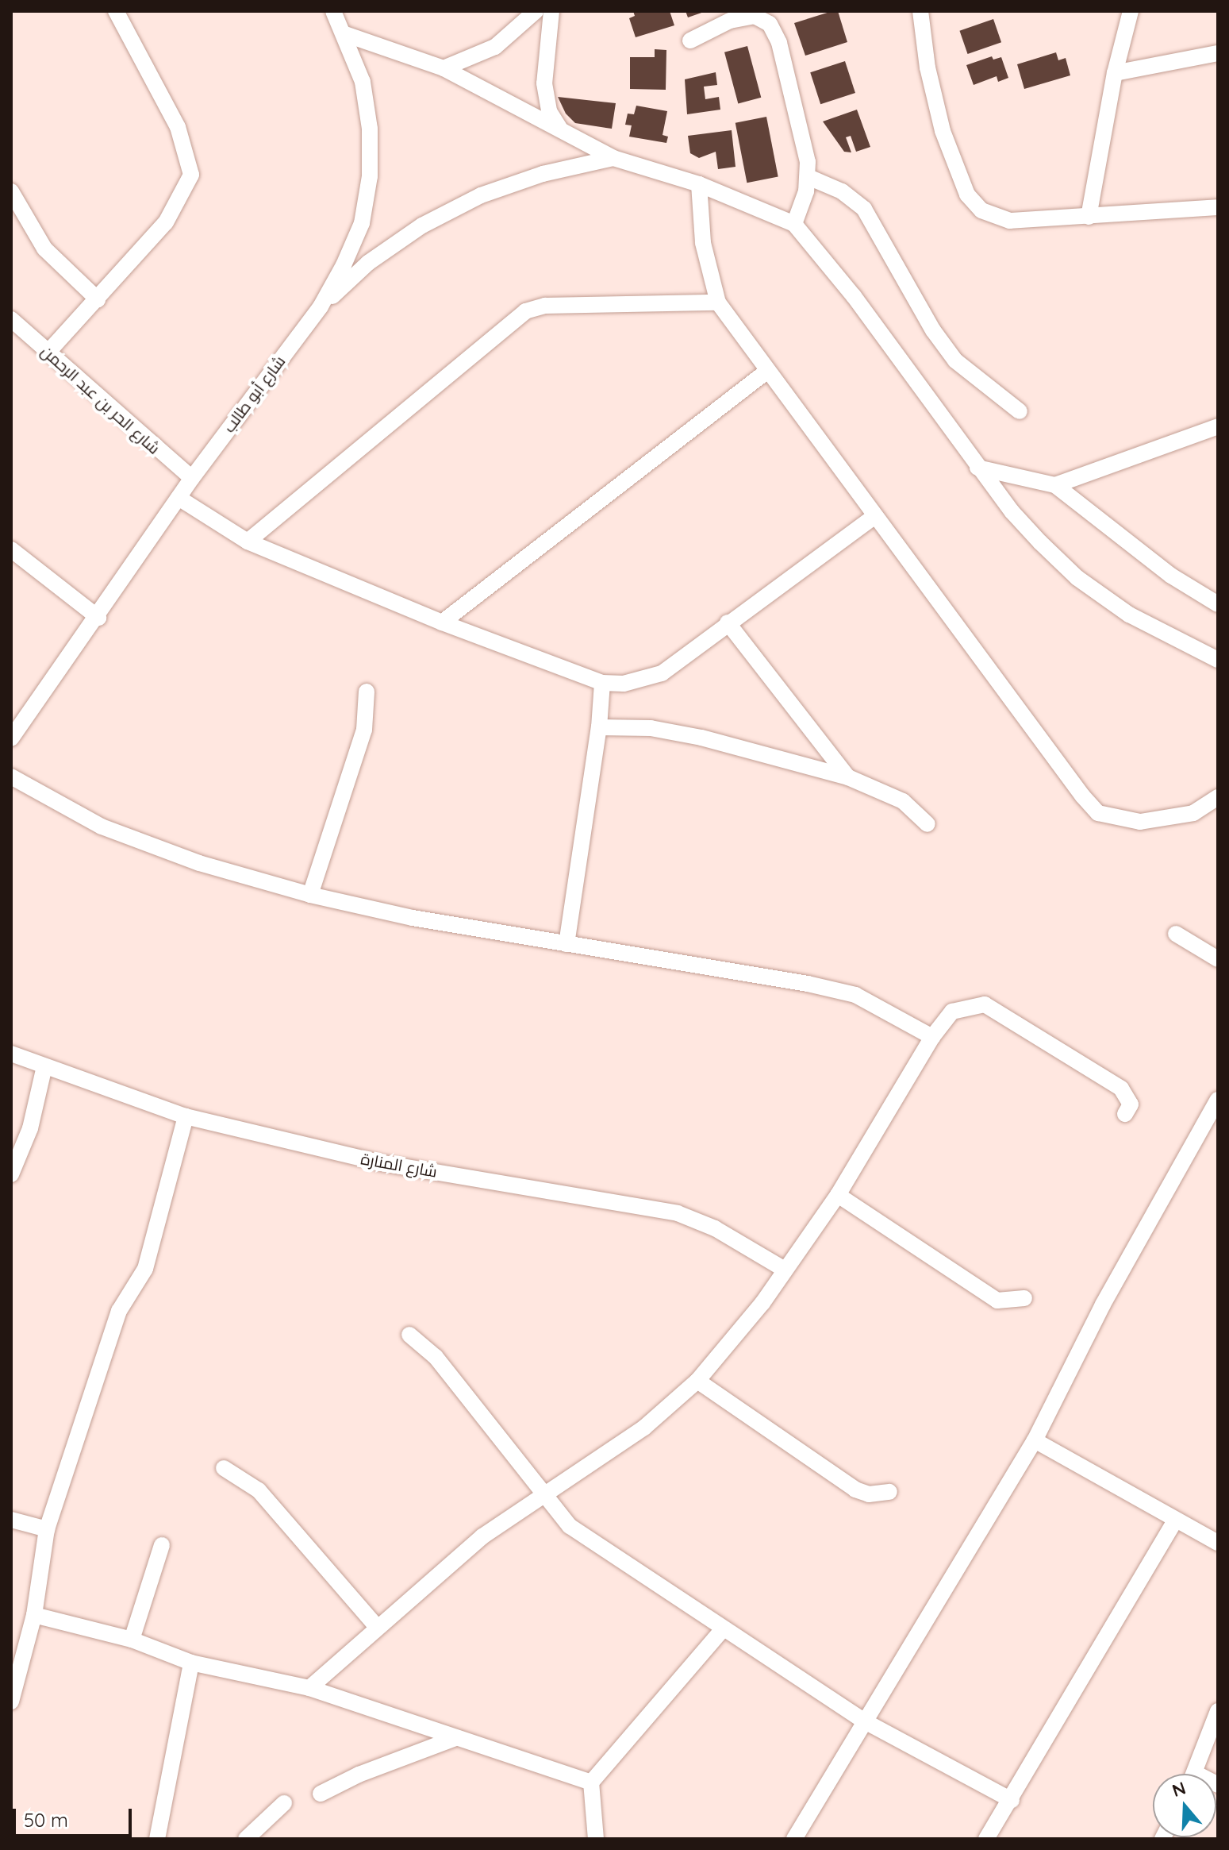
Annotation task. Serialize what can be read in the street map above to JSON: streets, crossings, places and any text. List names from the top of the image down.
{
  "streets": {
    "street": ["شارع أبو طالب", "شارع الحر بن عبد الرحمن", "شارع المنارة"]
  },
  "crossings": [
    ["شارع أبو طالب", "شارع الحر بن عبد الرحمن"]
  ],
  "scale_bar": "50 m",
  "north": "top"
}
